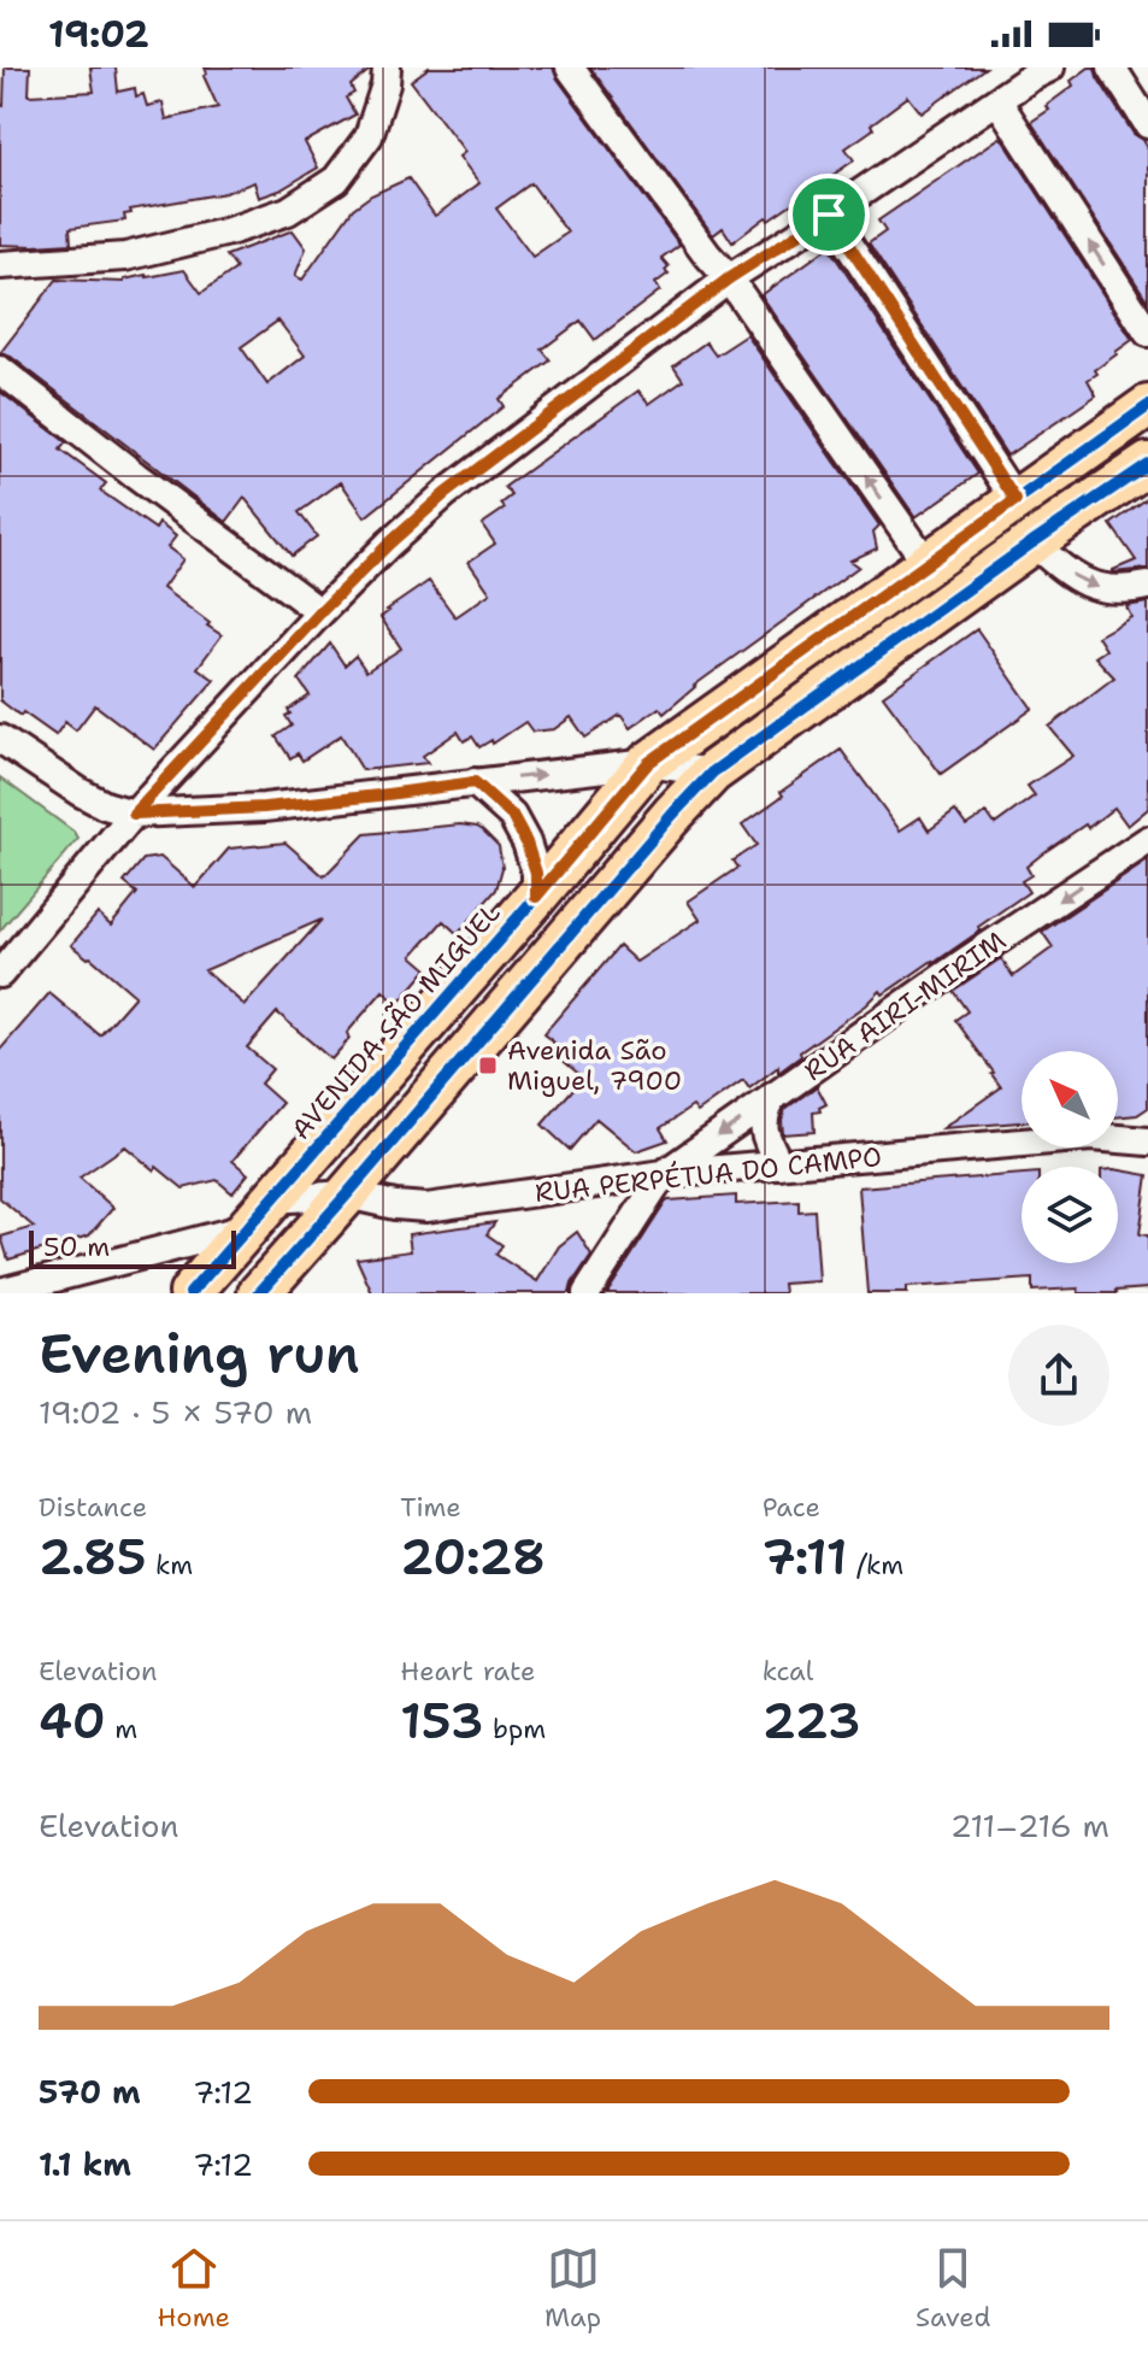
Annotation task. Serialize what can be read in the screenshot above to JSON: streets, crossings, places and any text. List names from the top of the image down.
{
  "streets": {
    "main road": ["AVENIDA SÃO MIGUEL"],
    "street": ["RUA AIRI-MIRIM", "RUA PERPÉTUA DO CAMPO"]
  },
  "crossings": [
    ["RUA AIRI-MIRIM", "RUA PERPÉTUA DO CAMPO"],
    ["AVENIDA SÃO MIGUEL", "RUA PERPÉTUA DO CAMPO"]
  ],
  "one_way": ["RUA AIRI-MIRIM"],
  "places": {
    "transit": ["Avenida São Miguel, 7900"]
  },
  "scale_bar": "50 m",
  "north": "top left",
  "page": {
    "status": "19:02",
    "scale": "50 m",
    "heading": ["Evening run", "19:02 · 5 × 570 m"],
    "stats": [
      ["Distance", "2.85 km"],
      ["Time", "20:28"],
      ["Pace", "7:11 /km"],
      ["Elevation", "40 m"],
      ["Heart rate", "153 bpm"],
      ["kcal", "223"]
    ],
    "chart": ["Elevation", "211–216 m"],
    "list": [
      {
        "name": "570 m",
        "note": "7:12"
      },
      {
        "name": "1.1 km",
        "note": "7:12"
      }
    ],
    "tabs": ["Home", "Map", "Saved"]
  }
}
